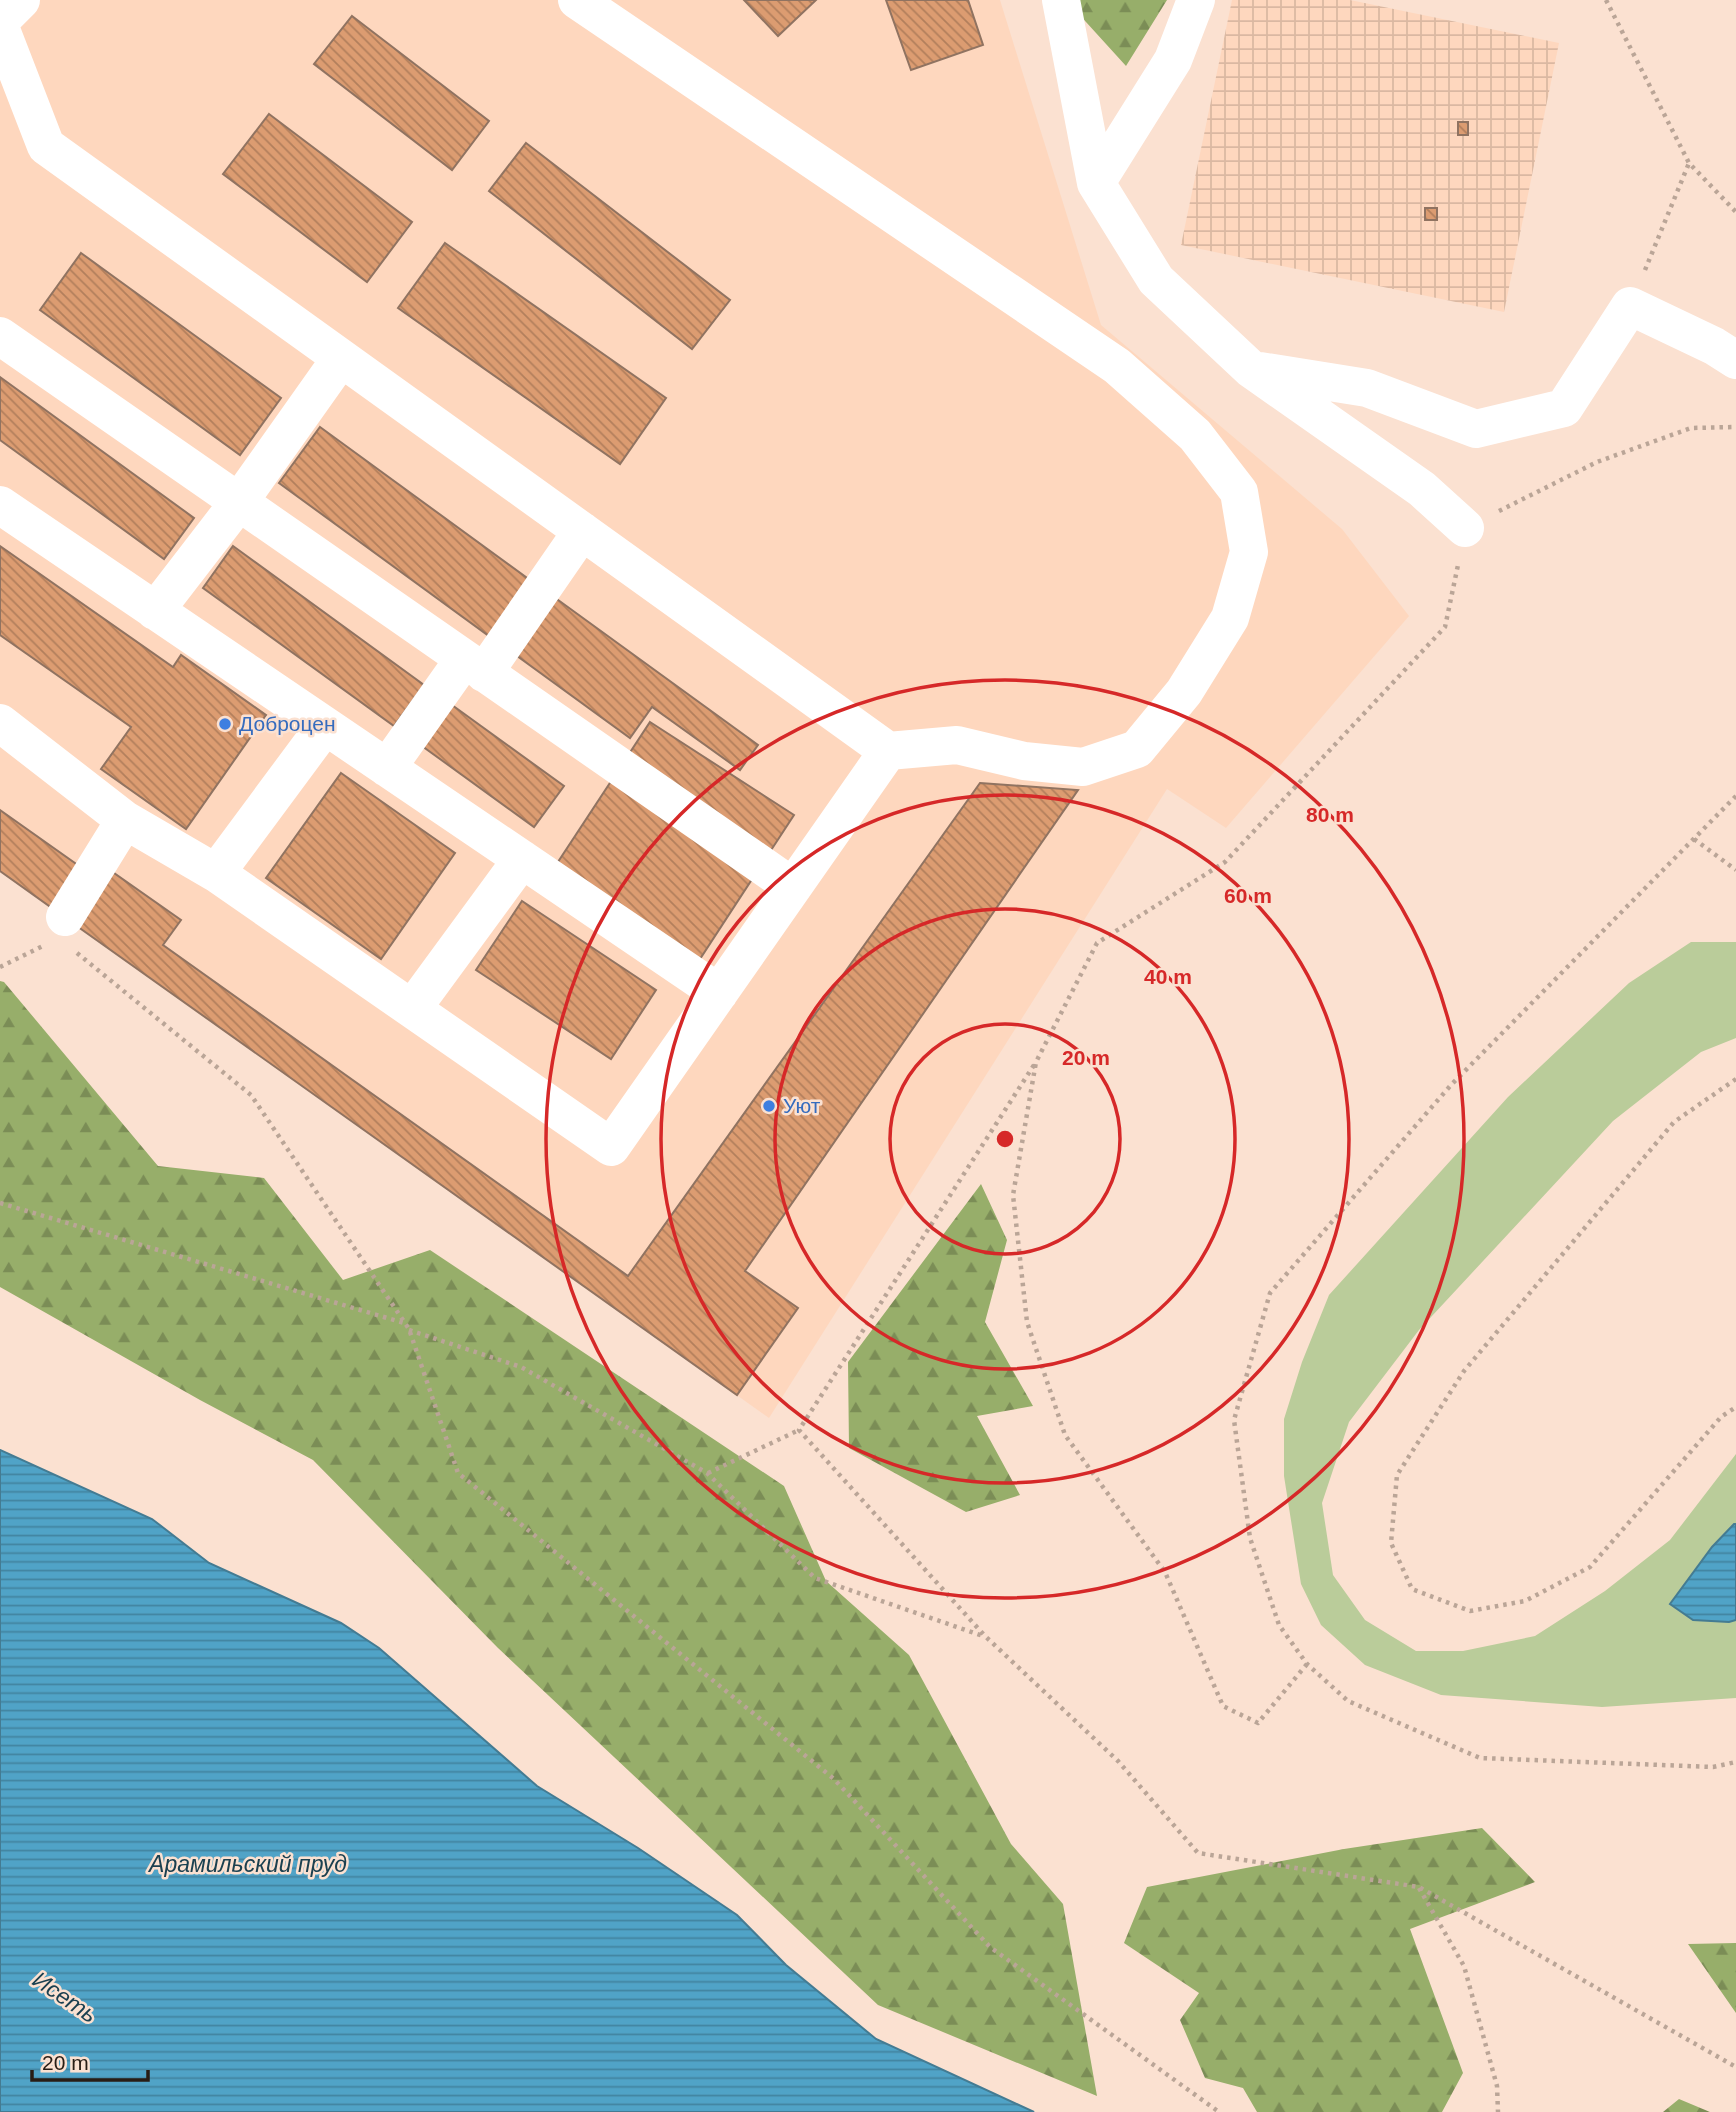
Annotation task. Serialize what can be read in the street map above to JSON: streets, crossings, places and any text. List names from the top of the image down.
{
  "water": ["Арамильский пруд", "Исеть"],
  "places": ["Доброцен", "Уют"],
  "scale_bar": "20 m",
  "rings": [
    "80 m",
    "60 m",
    "40 m",
    "20 m"
  ]
}
